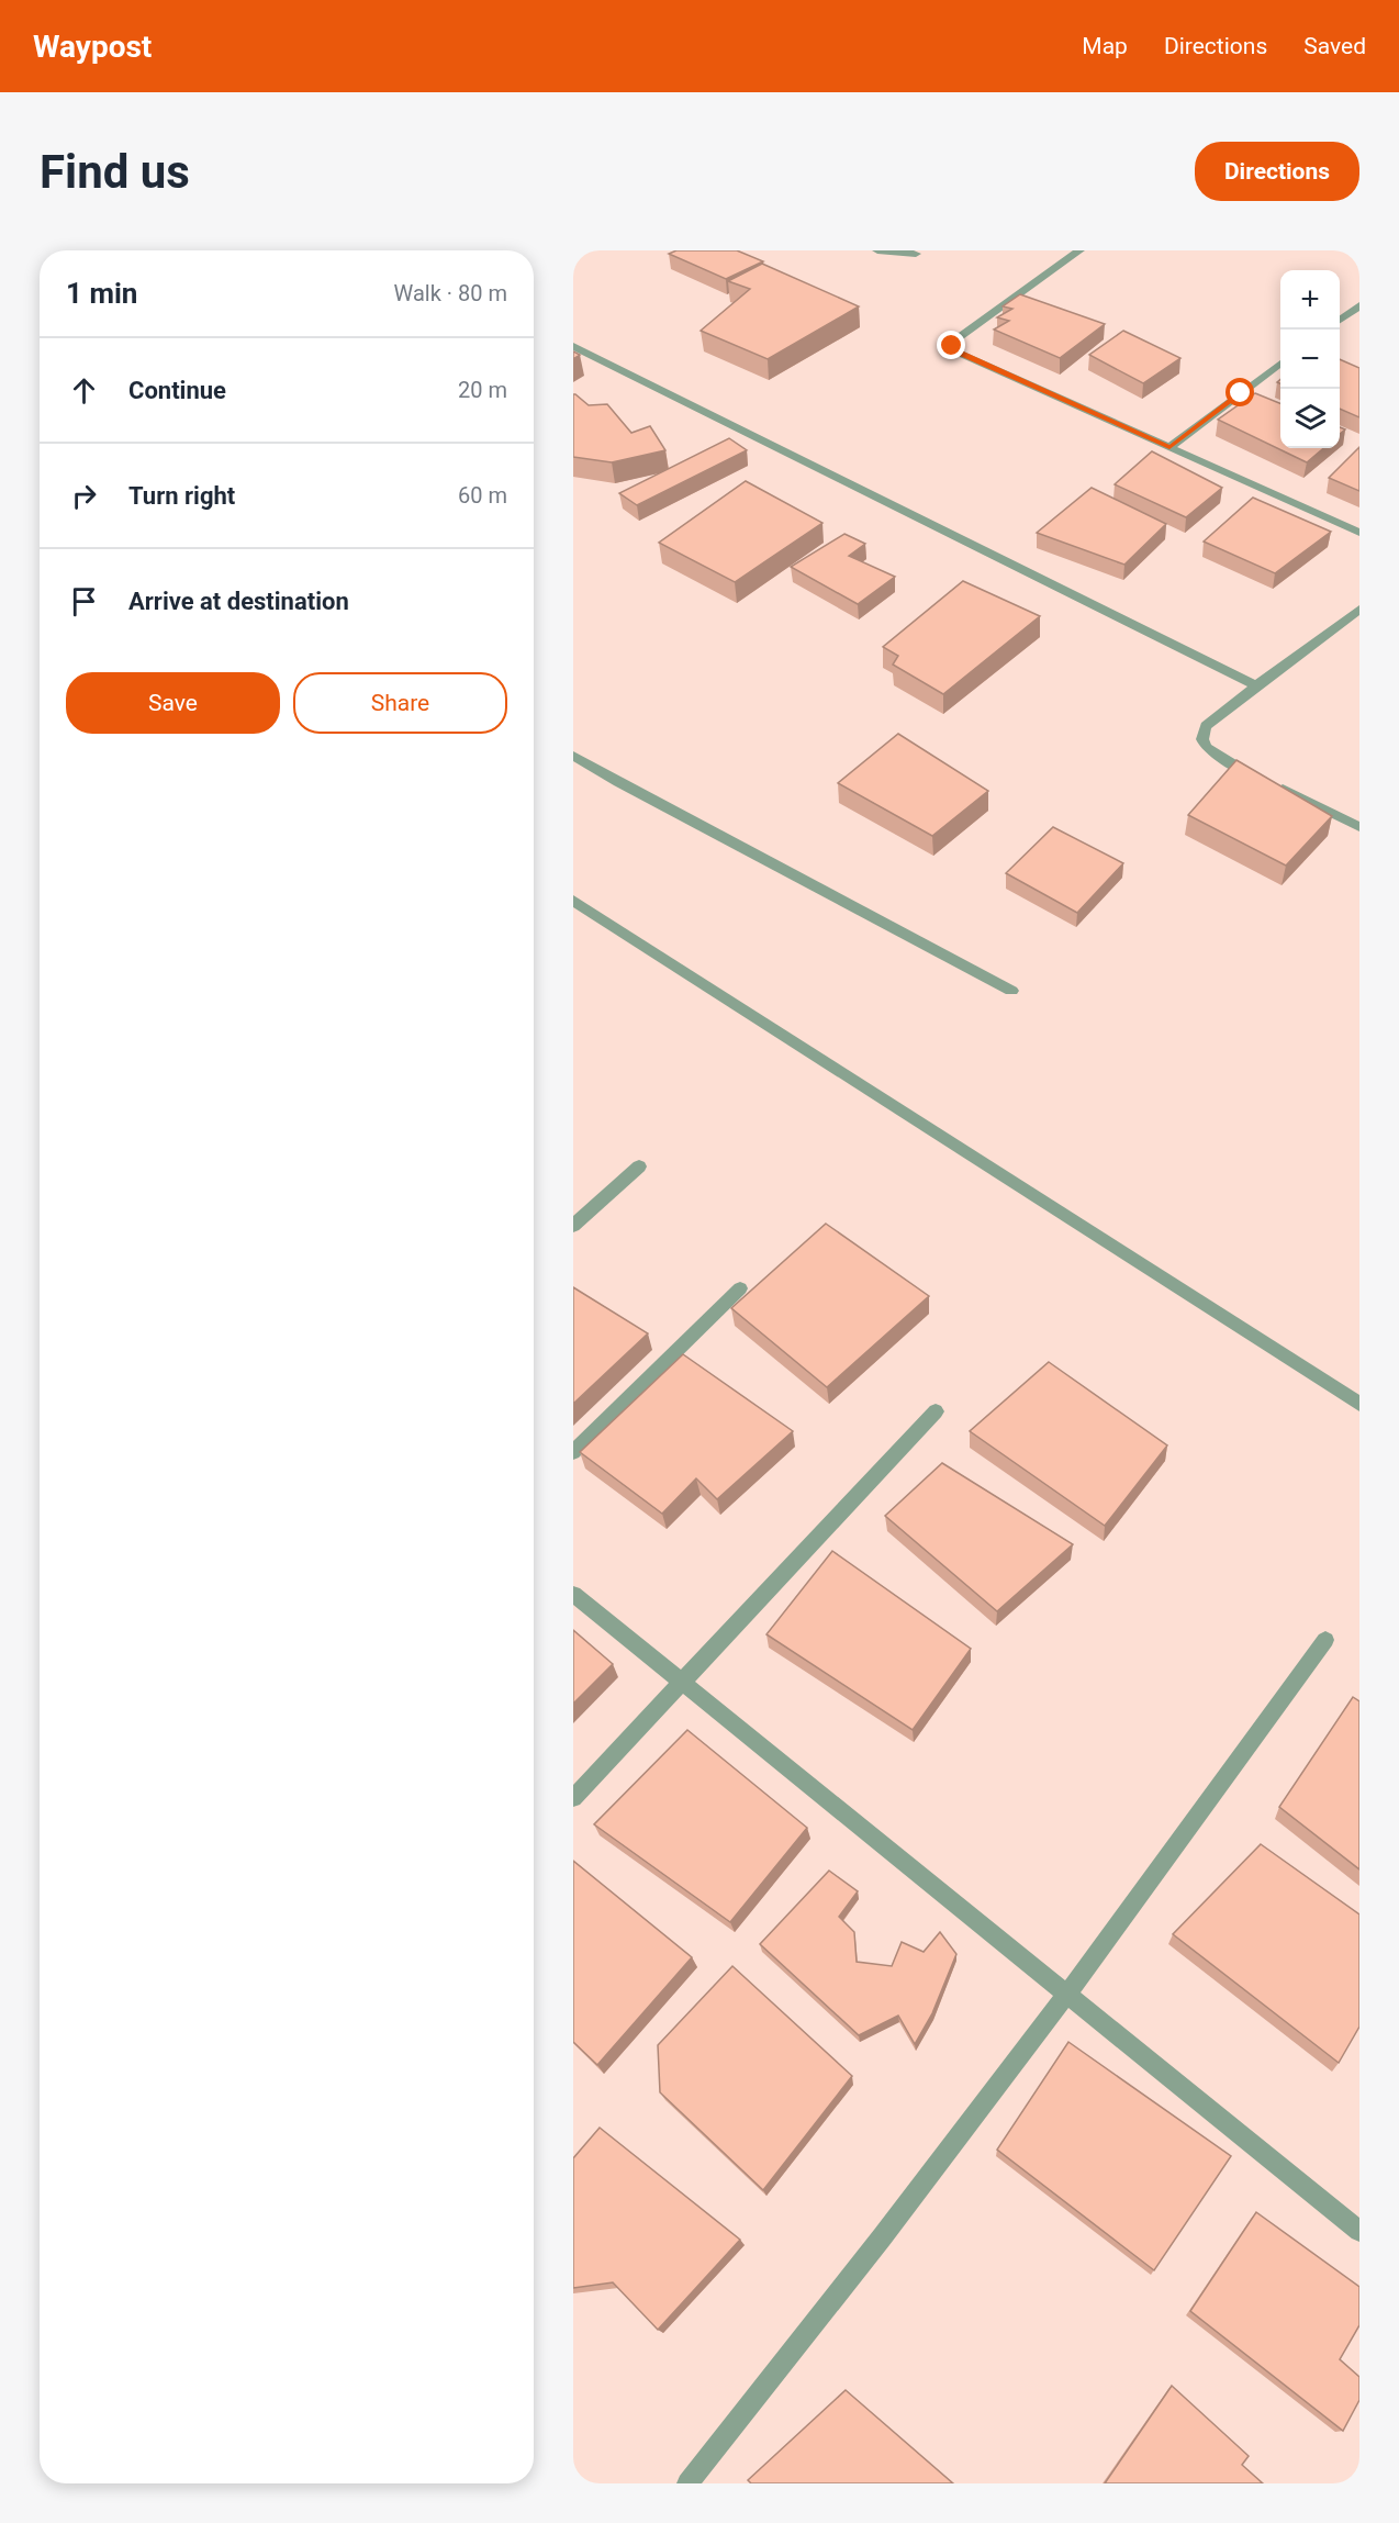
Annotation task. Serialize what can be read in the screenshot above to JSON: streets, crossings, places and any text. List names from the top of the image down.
{
  "page": {
    "header": "Waypost",
    "nav": ["Map", "Directions", "Saved"],
    "buttons": [
      "Directions",
      ["Save", "Share"]
    ],
    "title": "Find us",
    "heading": ["1 min", "Walk · 80 m"],
    "map_buttons": ["+", "−"],
    "list": [
      ["Continue", "20 m"],
      ["Turn right", "60 m"],
      "Arrive at destination"
    ]
  }
}
